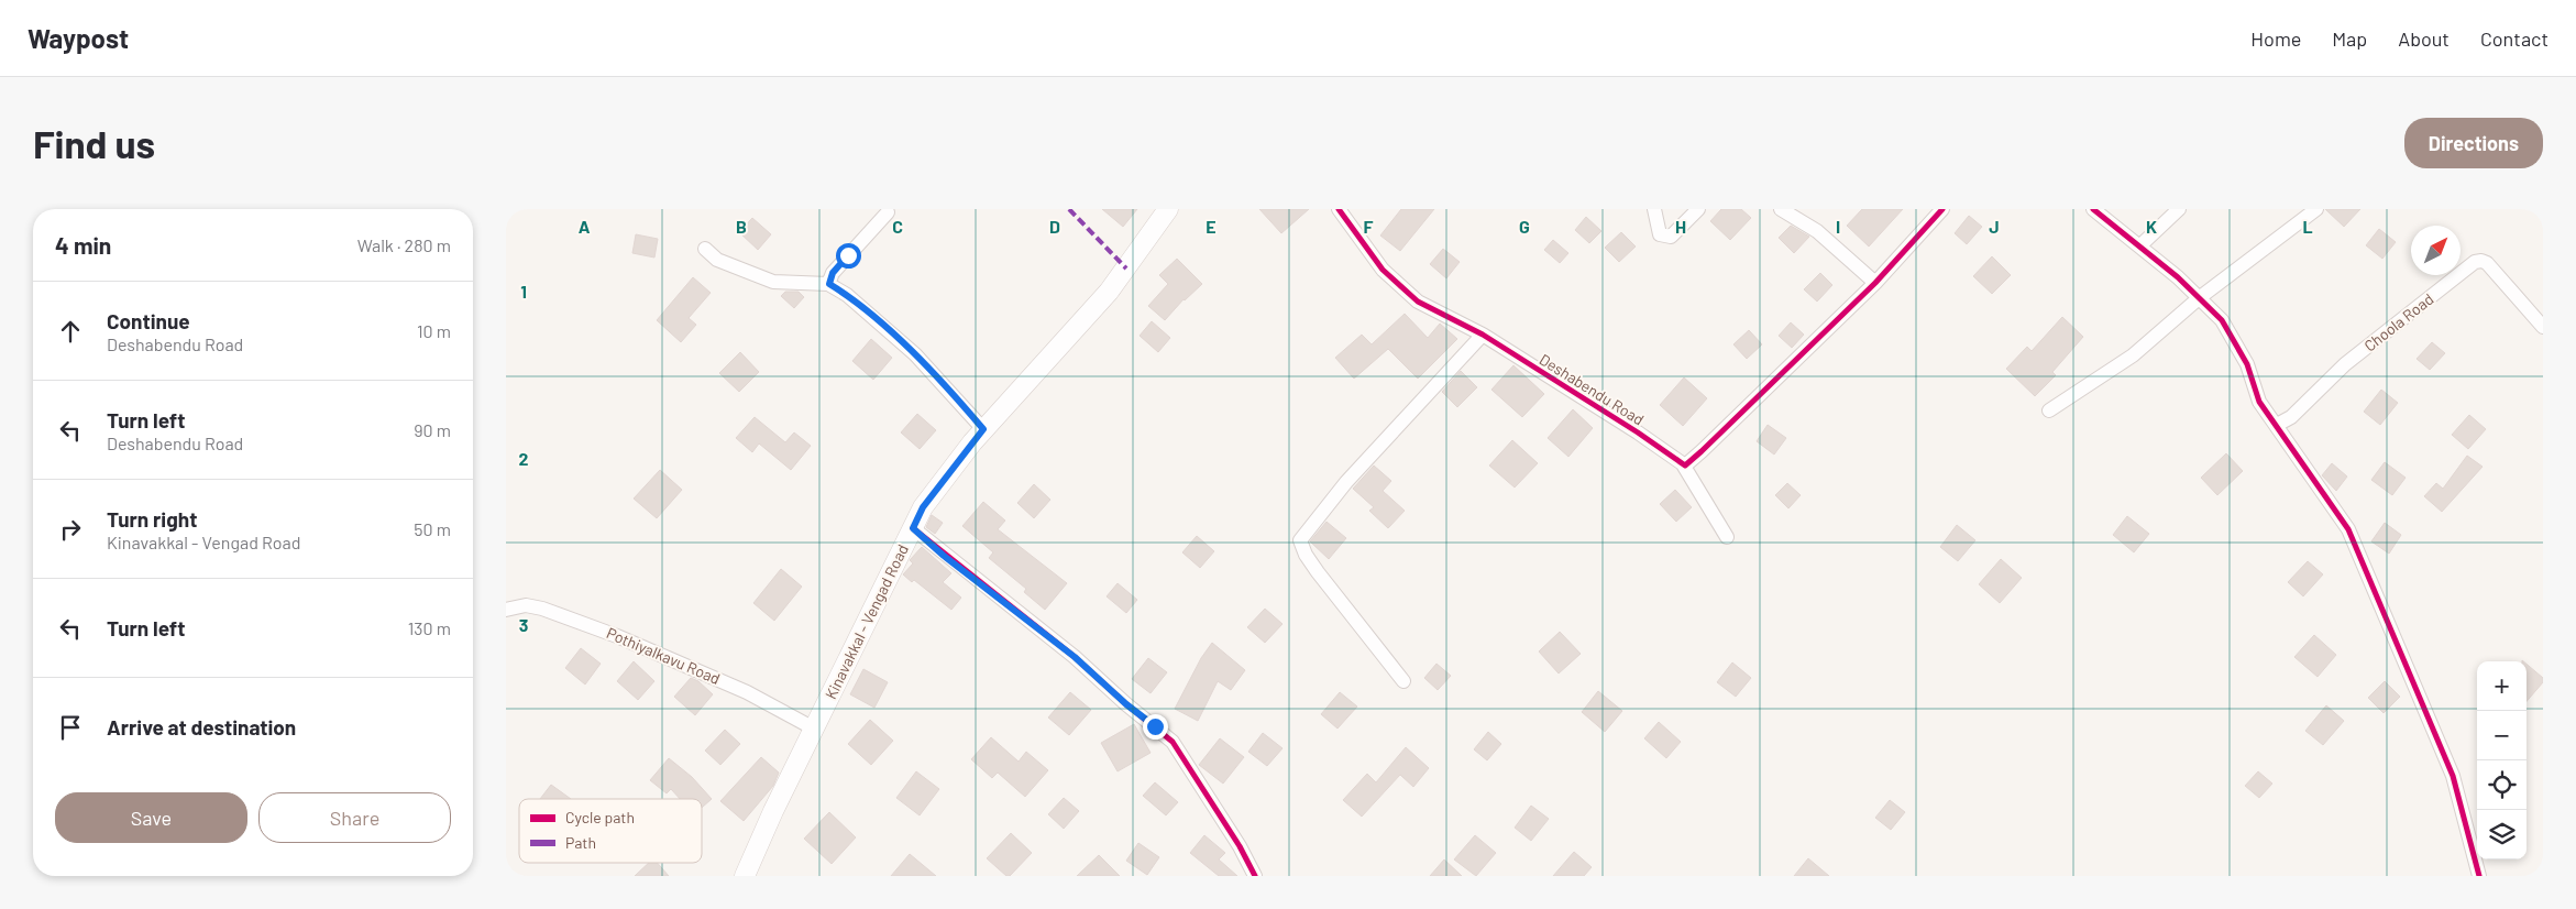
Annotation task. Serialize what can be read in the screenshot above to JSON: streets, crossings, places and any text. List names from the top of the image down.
{
  "streets": {
    "main road": ["Kinavakkal - Vengad Road"],
    "street": ["Choola Road", "Deshabendu Road", "Pothiyalkavu Road"]
  },
  "crossings": [
    ["Kinavakkal - Vengad Road", "Pothiyalkavu Road"]
  ],
  "legend": ["Cycle path", "Path"],
  "north": "top right",
  "page": {
    "header": "Waypost",
    "nav": [
      "Home",
      "Map",
      "About",
      "Contact"
    ],
    "buttons": [
      "Directions",
      ["Save", "Share"]
    ],
    "title": "Find us",
    "heading": ["4 min", "Walk · 280 m"],
    "list": [
      ["Continue", "Deshabendu Road", "10 m"],
      ["Turn left", "Deshabendu Road", "90 m"],
      ["Turn right", "Kinavakkal - Vengad Road", "50 m"],
      ["Turn left", "130 m"],
      "Arrive at destination"
    ],
    "map_buttons": ["+", "−"]
  },
  "grid": {
    "columns": [
      "A",
      "B",
      "C",
      "D",
      "E",
      "F",
      "G",
      "H",
      "I",
      "J",
      "K",
      "L"
    ],
    "rows": ["1", "2", "3"]
  }
}
